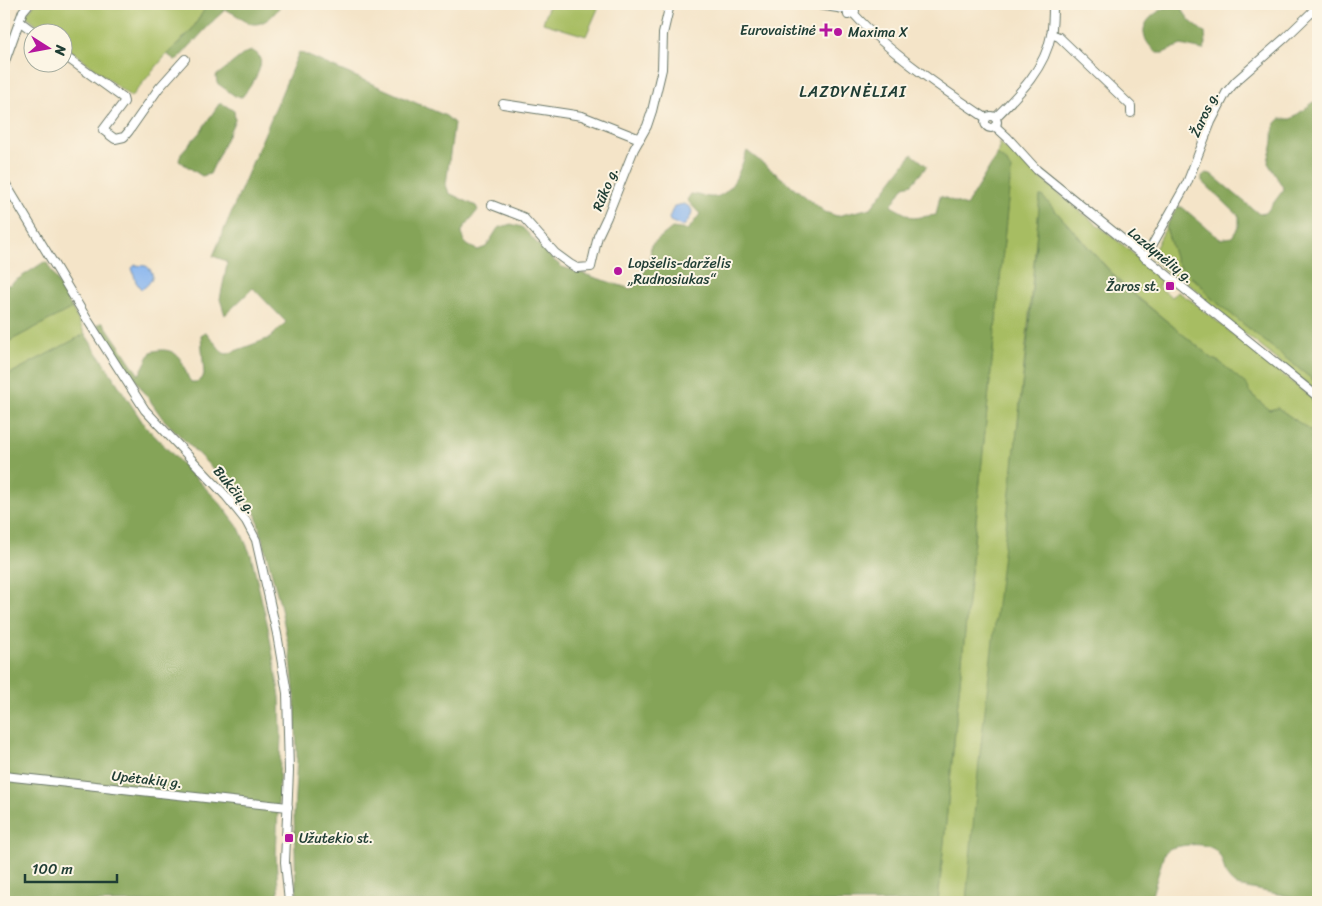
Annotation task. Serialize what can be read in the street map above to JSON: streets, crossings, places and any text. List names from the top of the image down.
{
  "streets": {
    "street": [
      "Žaros g.",
      "Rūko g.",
      "Lazdynėlių g.",
      "Bukčių g.",
      "Upėtakių g."
    ]
  },
  "crossings": [
    ["Žaros g.", "Lazdynėlių g."],
    ["Bukčių g.", "Upėtakių g."]
  ],
  "districts": ["LAZDYNĖLIAI"],
  "places": {
    "health": ["Eurovaistinė"],
    "other": ["Maxima X", "Lopšelis-darželis „Rudnosiukas“"],
    "transit": ["Žaros st.", "Užutekio st."]
  },
  "scale_bar": "100 m",
  "north": "right"
}
